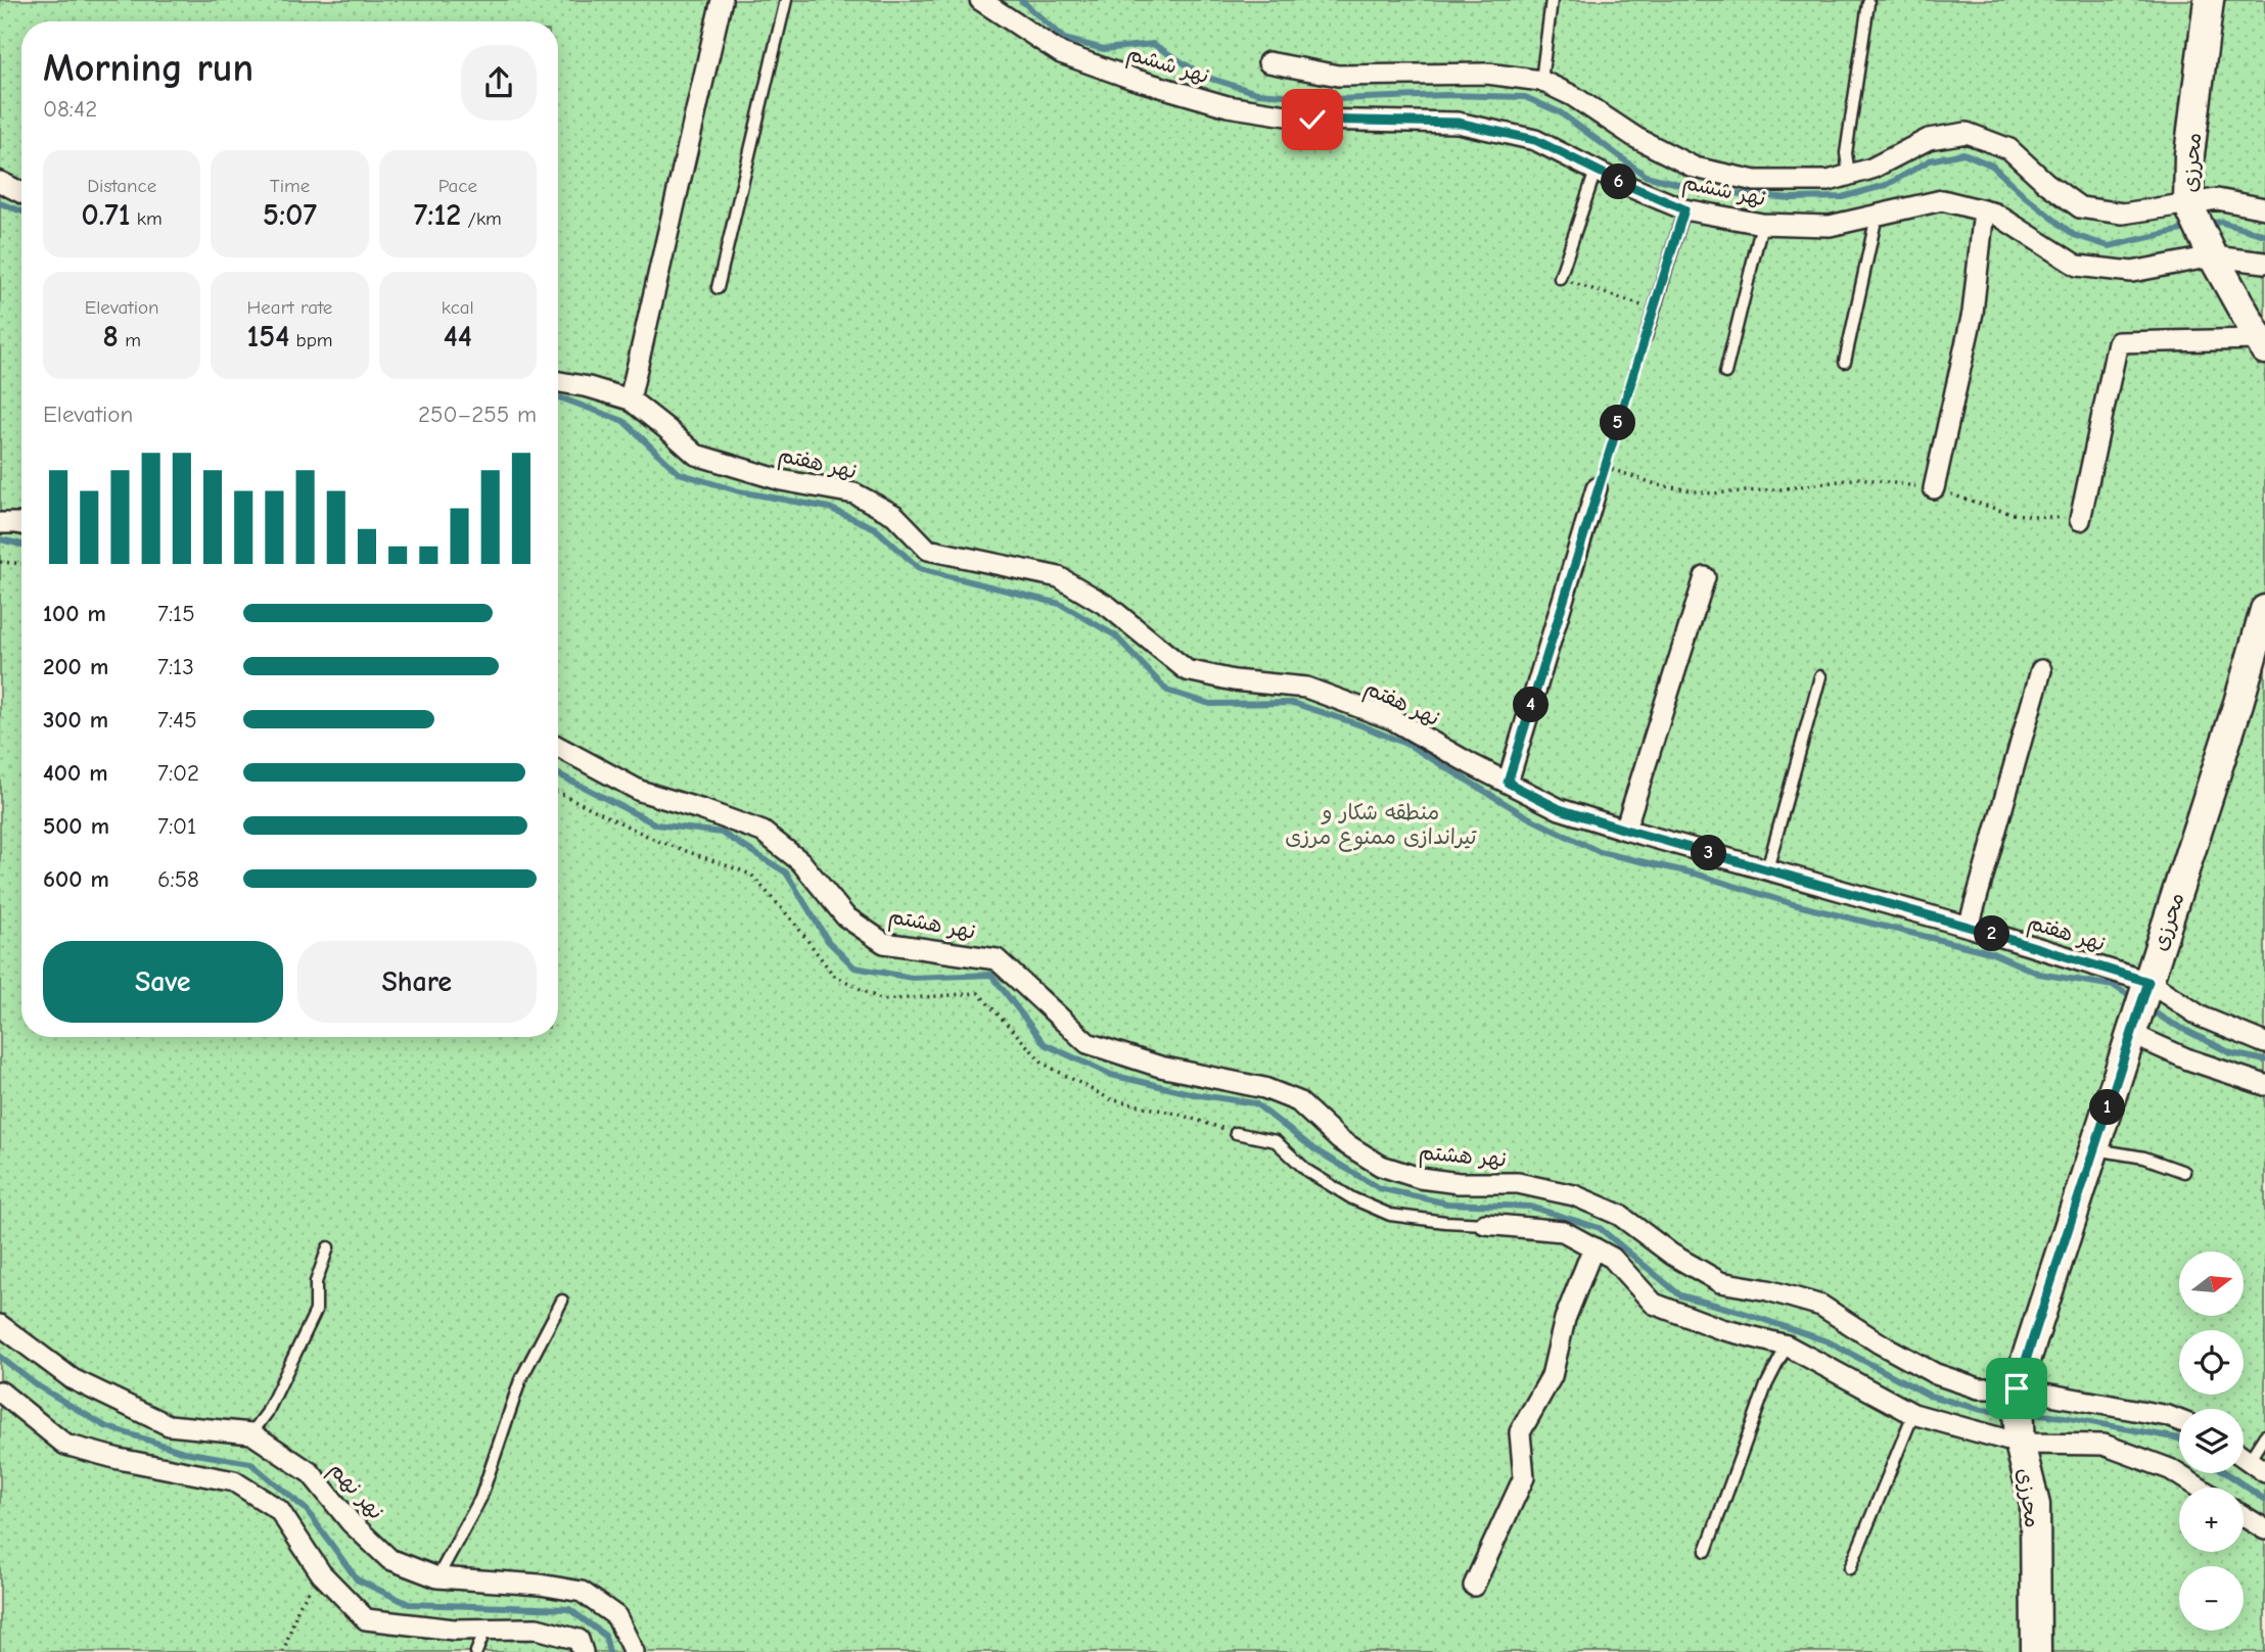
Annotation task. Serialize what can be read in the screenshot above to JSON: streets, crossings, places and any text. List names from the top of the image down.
{
  "streets": {
    "street": [
      "نهر ششم",
      "محرزی",
      "نهر هفتم",
      "نهر هشتم",
      "نهر نهم"
    ]
  },
  "crossings": [
    ["نهر ششم", "محرزی"],
    ["محرزی", "نهر هفتم"],
    ["محرزی", "نهر هشتم"]
  ],
  "parks": ["منطقه شکار و تیراندازی ممنوع مرزی"],
  "north": "right",
  "page": {
    "heading": ["Morning run", "08:42"],
    "stats": [
      ["Distance", "0.71 km"],
      ["Time", "5:07"],
      ["Pace", "7:12 /km"],
      ["Elevation", "8 m"],
      ["Heart rate", "154 bpm"],
      ["kcal", "44"]
    ],
    "pins": [
      "6",
      "5",
      "4",
      "3",
      "2",
      "1"
    ],
    "chart": ["Elevation", "250–255 m"],
    "list": [
      {
        "name": "100 m",
        "note": "7:15"
      },
      {
        "name": "200 m",
        "note": "7:13"
      },
      {
        "name": "300 m",
        "note": "7:45"
      },
      {
        "name": "400 m",
        "note": "7:02"
      },
      {
        "name": "500 m",
        "note": "7:01"
      },
      {
        "name": "600 m",
        "note": "6:58"
      }
    ],
    "buttons": ["Save", "Share"],
    "map_buttons": ["+", "−"]
  }
}
